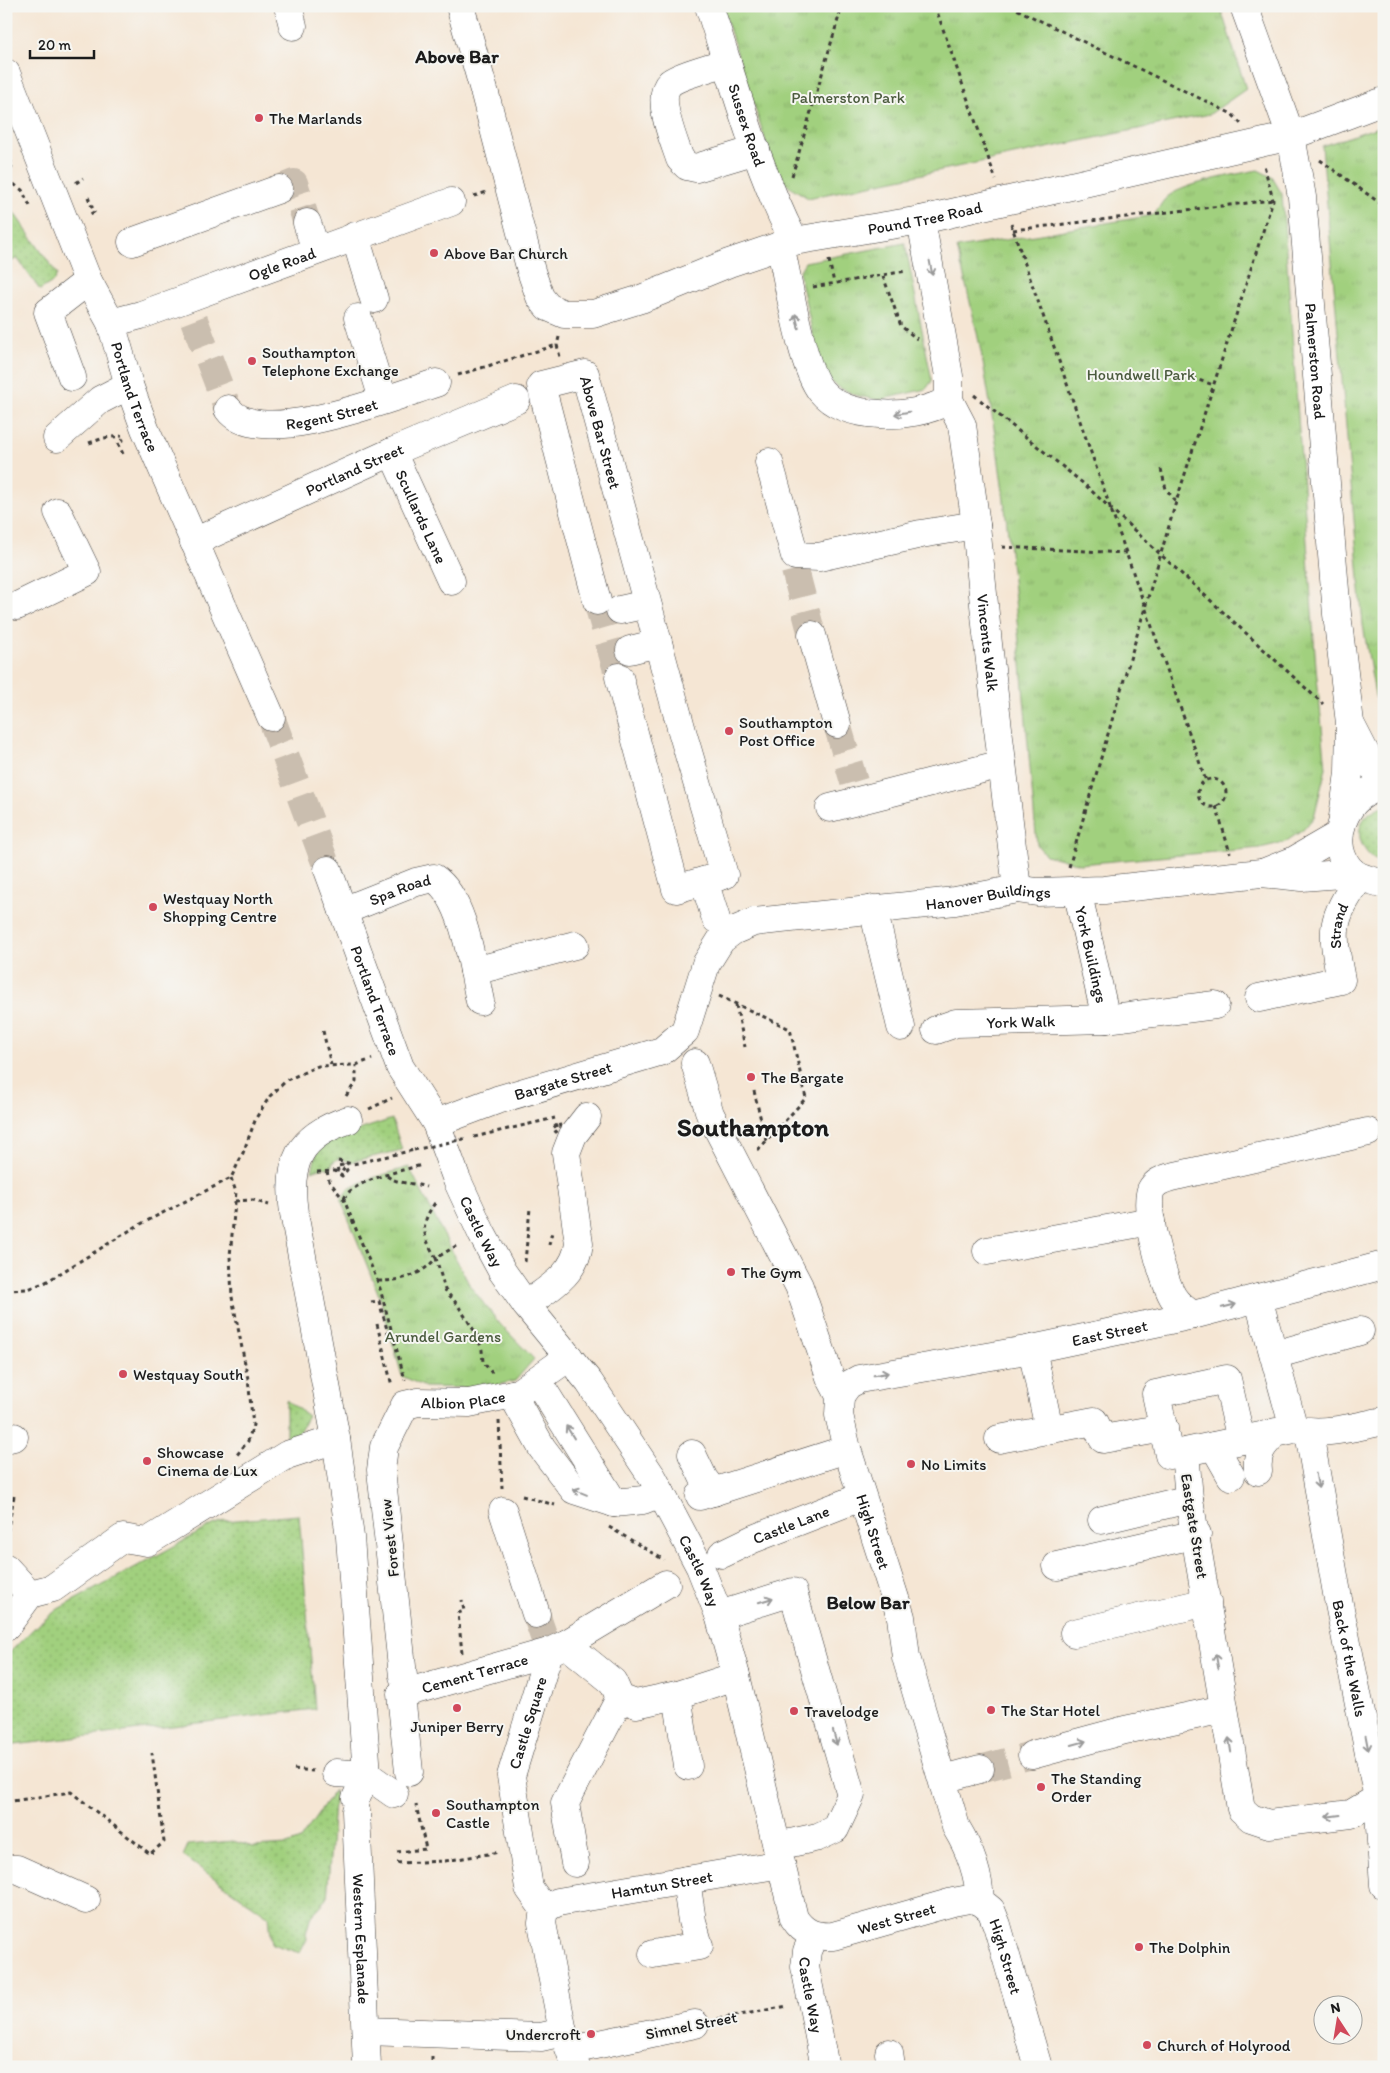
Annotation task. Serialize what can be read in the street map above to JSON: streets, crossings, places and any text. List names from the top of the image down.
{
  "streets": {
    "street": [
      "Sussex Road",
      "Pound Tree Road",
      "Ogle Road",
      "Palmerston Road",
      "Portland Terrace",
      "Regent Street",
      "Above Bar Street",
      "Portland Street",
      "Scullards Lane",
      "Vincents Walk",
      "Spa Road",
      "Hanover Buildings",
      "Strand",
      "York Buildings",
      "York Walk",
      "Bargate Street",
      "Castle Way",
      "East Street",
      "Albion Place",
      "Castle Lane",
      "Eastgate Street",
      "High Street",
      "Forest View",
      "Back of the Walls",
      "Cement Terrace",
      "Castle Square",
      "Hamtun Street",
      "West Street",
      "Western Esplanade",
      "Simnel Street"
    ]
  },
  "crossings": [
    ["Sussex Road", "Pound Tree Road"],
    ["Pound Tree Road", "Palmerston Road"],
    ["Pound Tree Road", "Vincents Walk"],
    ["Ogle Road", "Portland Terrace"],
    ["Palmerston Road", "Hanover Buildings"],
    ["Portland Terrace", "Portland Street"],
    ["Portland Terrace", "Spa Road"],
    ["Portland Terrace", "Bargate Street"],
    ["Portland Terrace", "Castle Way"],
    ["Portland Street", "Scullards Lane"],
    ["Vincents Walk", "Hanover Buildings"],
    ["Hanover Buildings", "Strand"],
    ["Hanover Buildings", "York Buildings"],
    ["Hanover Buildings", "Bargate Street"],
    ["York Buildings", "York Walk"],
    ["Bargate Street", "Castle Way"],
    ["Castle Way", "Albion Place"],
    ["Castle Way", "Hamtun Street"],
    ["Castle Way", "West Street"],
    ["Castle Way", "Simnel Street"],
    ["East Street", "High Street"],
    ["East Street", "Back of the Walls"],
    ["Albion Place", "Forest View"],
    ["Castle Lane", "High Street"],
    ["Eastgate Street", "Back of the Walls"],
    ["High Street", "West Street"],
    ["Forest View", "Cement Terrace"],
    ["Cement Terrace", "Castle Square"],
    ["Castle Square", "Hamtun Street"],
    ["Western Esplanade", "Simnel Street"]
  ],
  "one_way": ["Back of the Walls"],
  "districts": ["Above Bar", "Southampton", "Below Bar"],
  "parks": ["Palmerston Park", "Houndwell Park", "Arundel Gardens"],
  "places": [
    "The Marlands",
    "Above Bar Church",
    "Southampton Telephone Exchange",
    "Southampton Post Office",
    "Westquay North Shopping Centre",
    "The Bargate",
    "The Gym",
    "Westquay South",
    "Showcase Cinema de Lux",
    "No Limits",
    "Juniper Berry",
    "The Star Hotel",
    "Travelodge",
    "The Standing Order",
    "Southampton Castle",
    "The Dolphin",
    "Undercroft",
    "Church of Holyrood"
  ],
  "scale_bar": "20 m",
  "north": "top"
}
